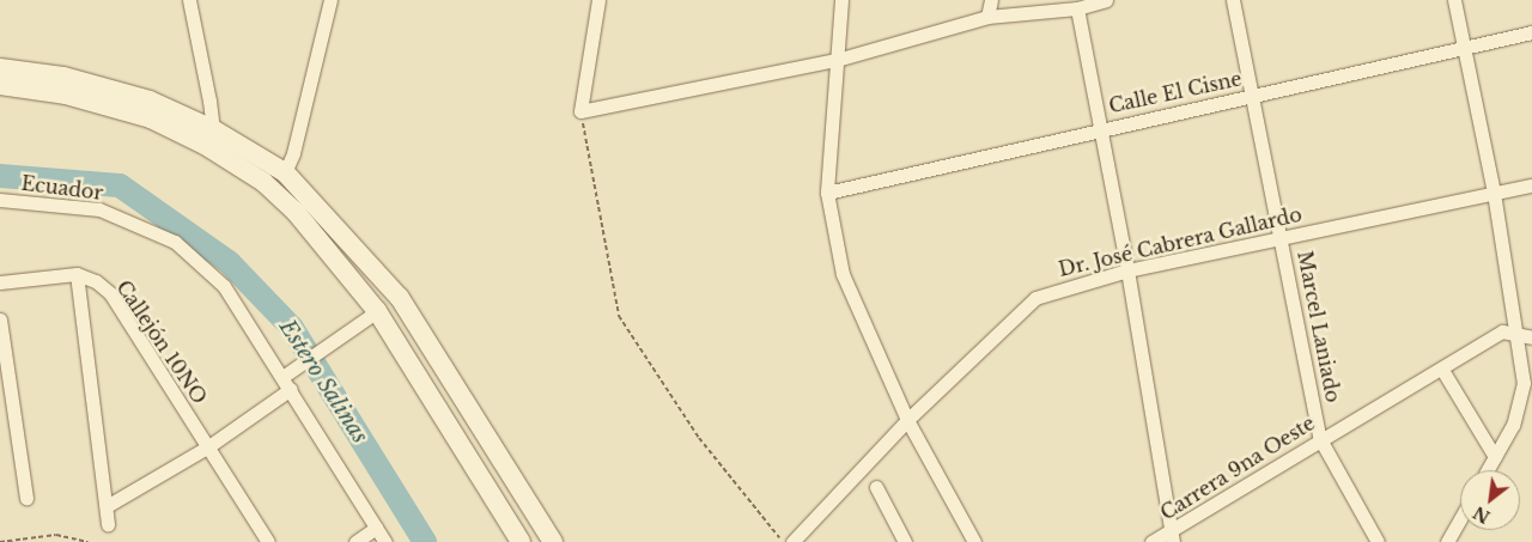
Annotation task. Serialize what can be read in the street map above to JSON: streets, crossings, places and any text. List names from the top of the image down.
{
  "streets": {
    "street": [
      "Calle El Cisne",
      "Ecuador",
      "Dr. José Cabrera Gallardo",
      "Marcel Laniado",
      "Callejón 10NO",
      "Carrera 9na Oeste"
    ]
  },
  "crossings": [
    ["Calle El Cisne", "Marcel Laniado"],
    ["Dr. José Cabrera Gallardo", "Marcel Laniado"],
    ["Marcel Laniado", "Carrera 9na Oeste"]
  ],
  "water": ["Estero Salinas"],
  "north": "bottom left"
}
